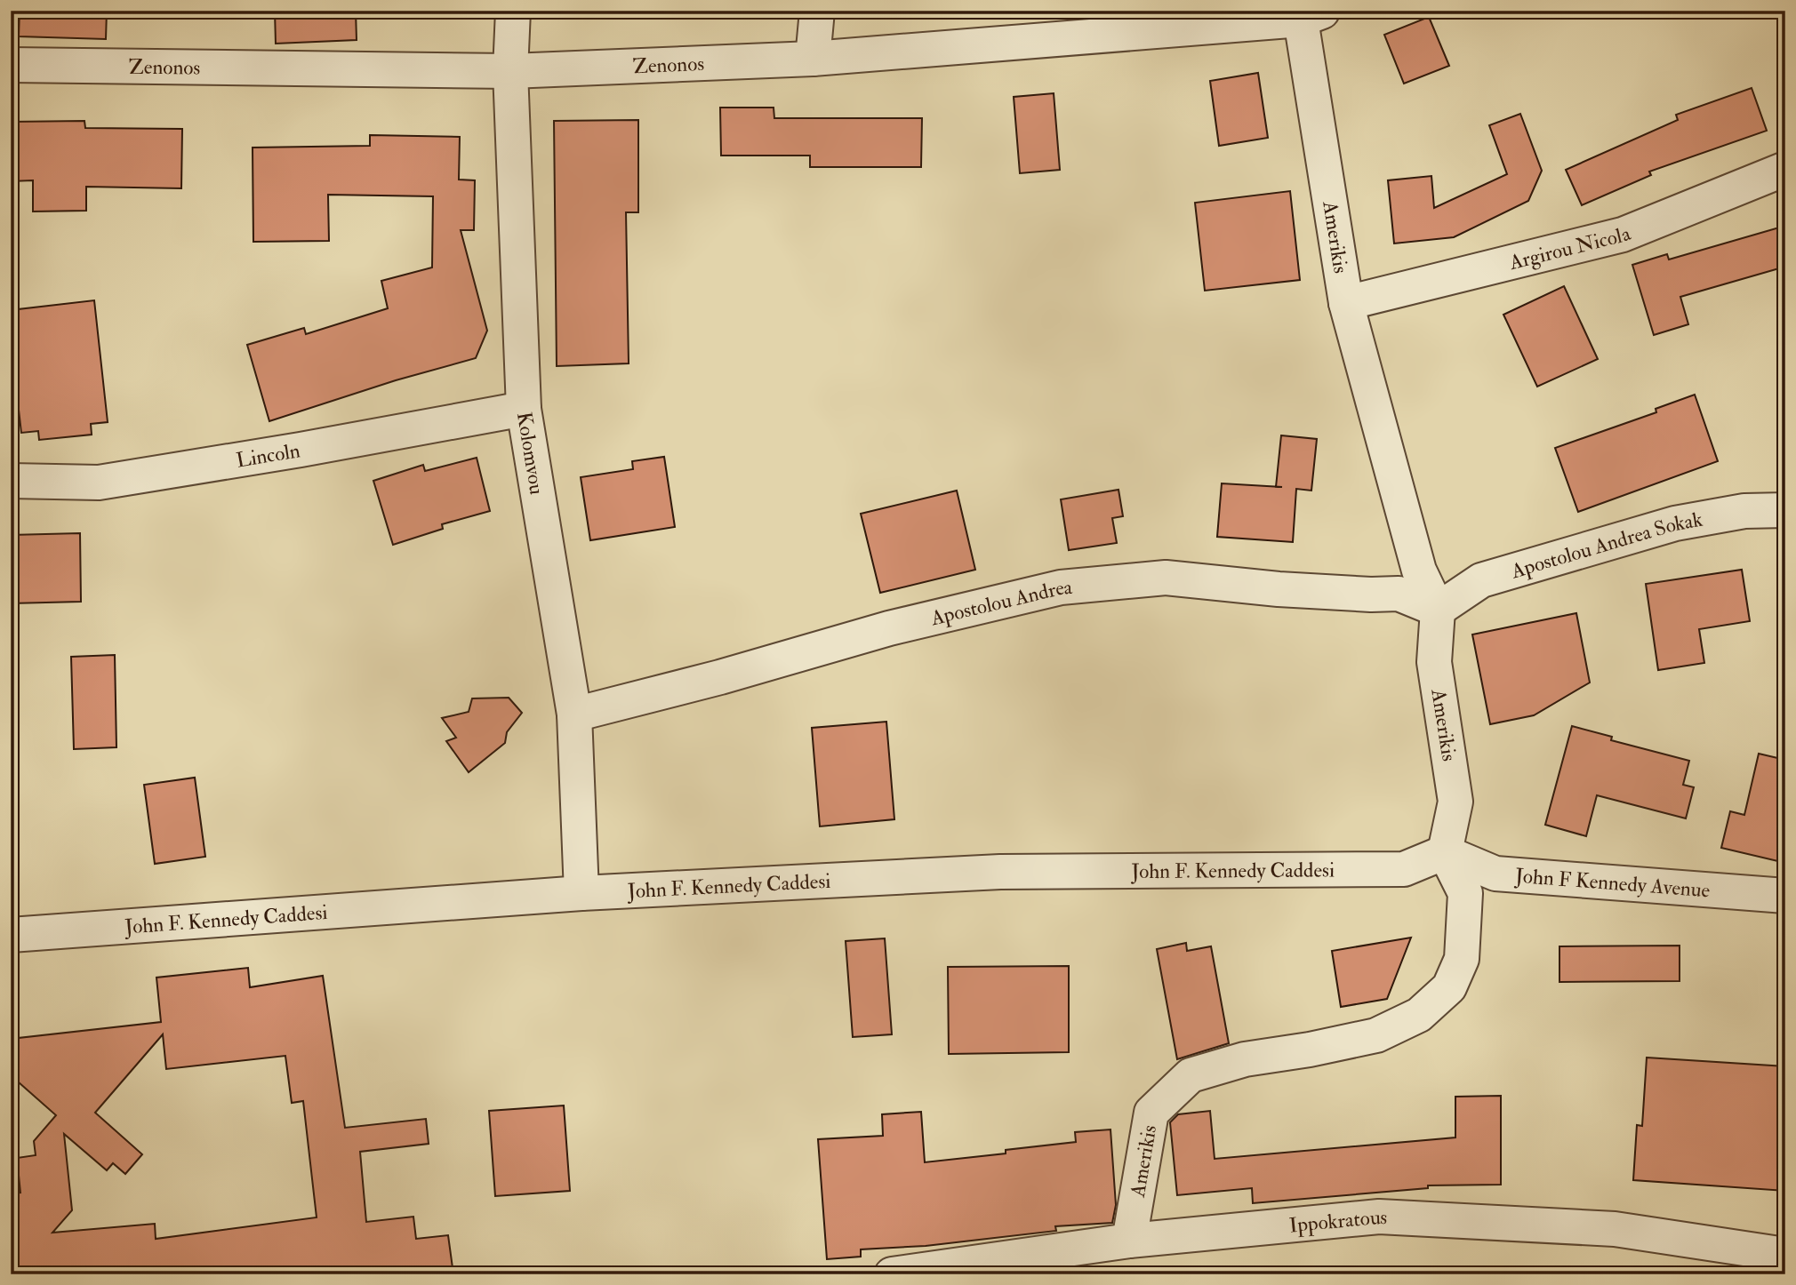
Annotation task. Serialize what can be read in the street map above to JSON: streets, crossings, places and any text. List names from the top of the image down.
{
  "streets": {
    "street": [
      "Zenonos",
      "Amerikis",
      "Argirou Nicola",
      "Kolomvou",
      "Lincoln",
      "Apostolou Andrea Sokak",
      "Apostolou Andrea",
      "John F. Kennedy Caddesi",
      "John F Kennedy Avenue",
      "Ippokratous"
    ]
  },
  "crossings": [
    ["Zenonos", "Amerikis"],
    ["Zenonos", "Kolomvou"],
    ["Amerikis", "Argirou Nicola"],
    ["Amerikis", "Apostolou Andrea Sokak"],
    ["Amerikis", "Apostolou Andrea"],
    ["Amerikis", "John F. Kennedy Caddesi"],
    ["Amerikis", "John F Kennedy Avenue"],
    ["Amerikis", "Ippokratous"],
    ["Kolomvou", "Lincoln"],
    ["Kolomvou", "Apostolou Andrea"],
    ["Kolomvou", "John F. Kennedy Caddesi"],
    ["Apostolou Andrea Sokak", "Apostolou Andrea"],
    ["John F. Kennedy Caddesi", "John F Kennedy Avenue"]
  ]
}
